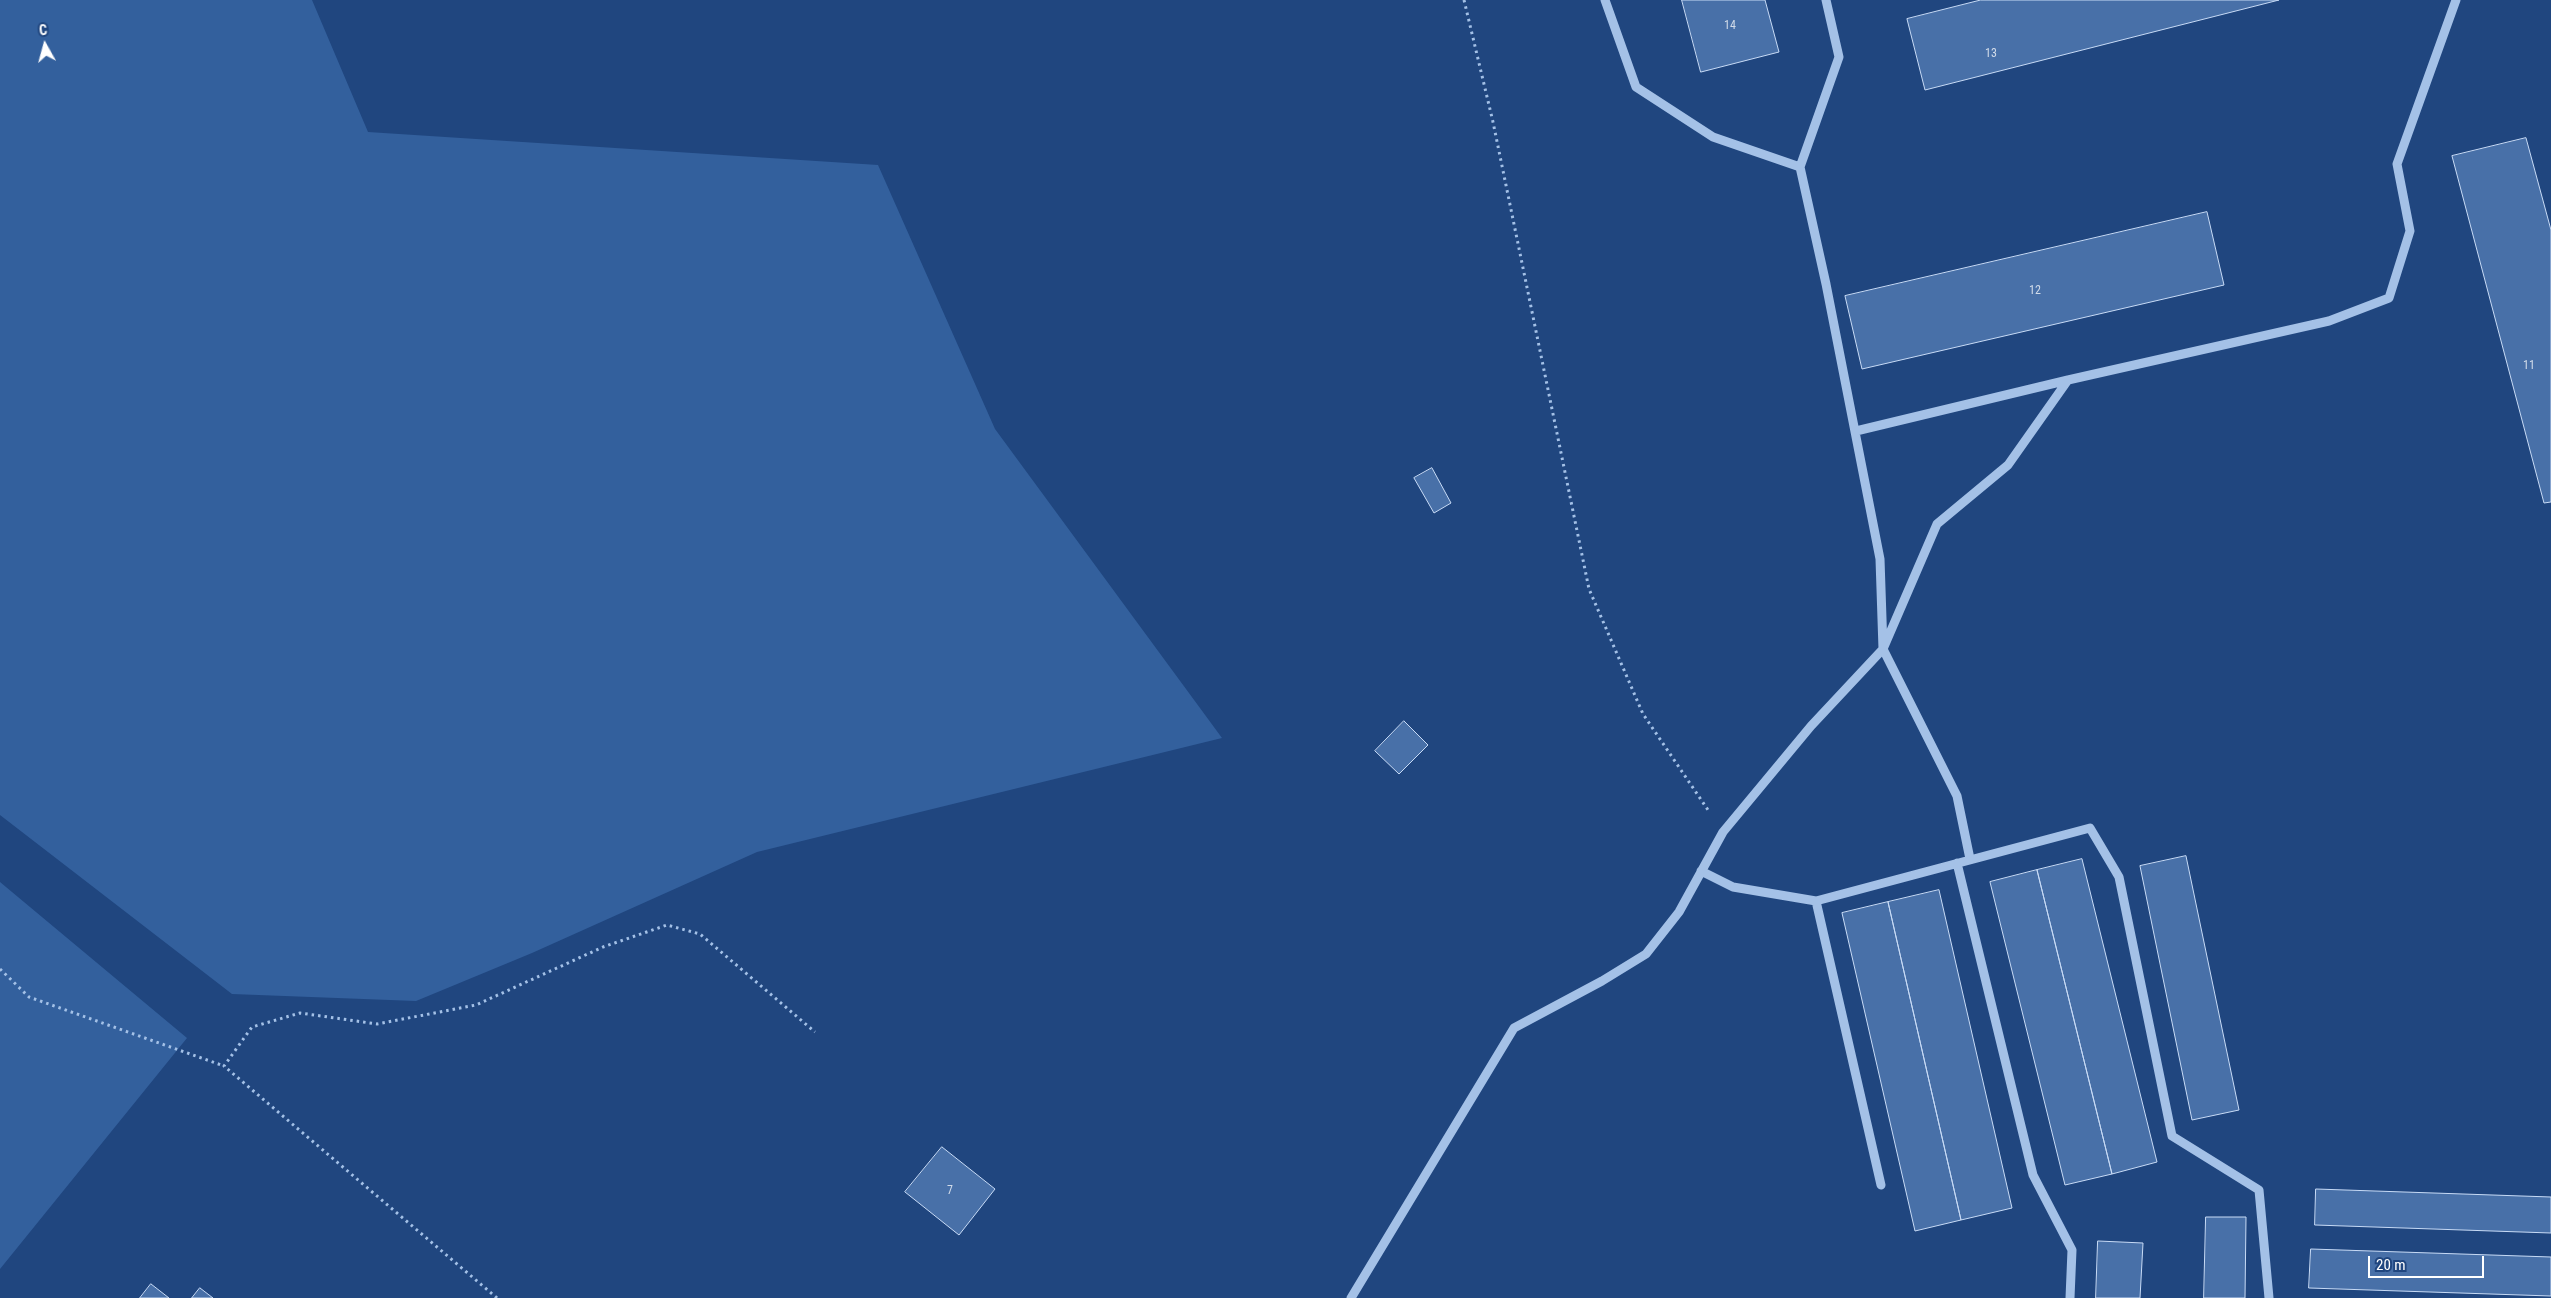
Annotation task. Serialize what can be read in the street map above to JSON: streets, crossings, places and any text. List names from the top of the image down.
{
  "house_numbers": [
    "14",
    "13",
    "12",
    "11",
    "7"
  ],
  "scale_bar": "20 m",
  "north": "top"
}
